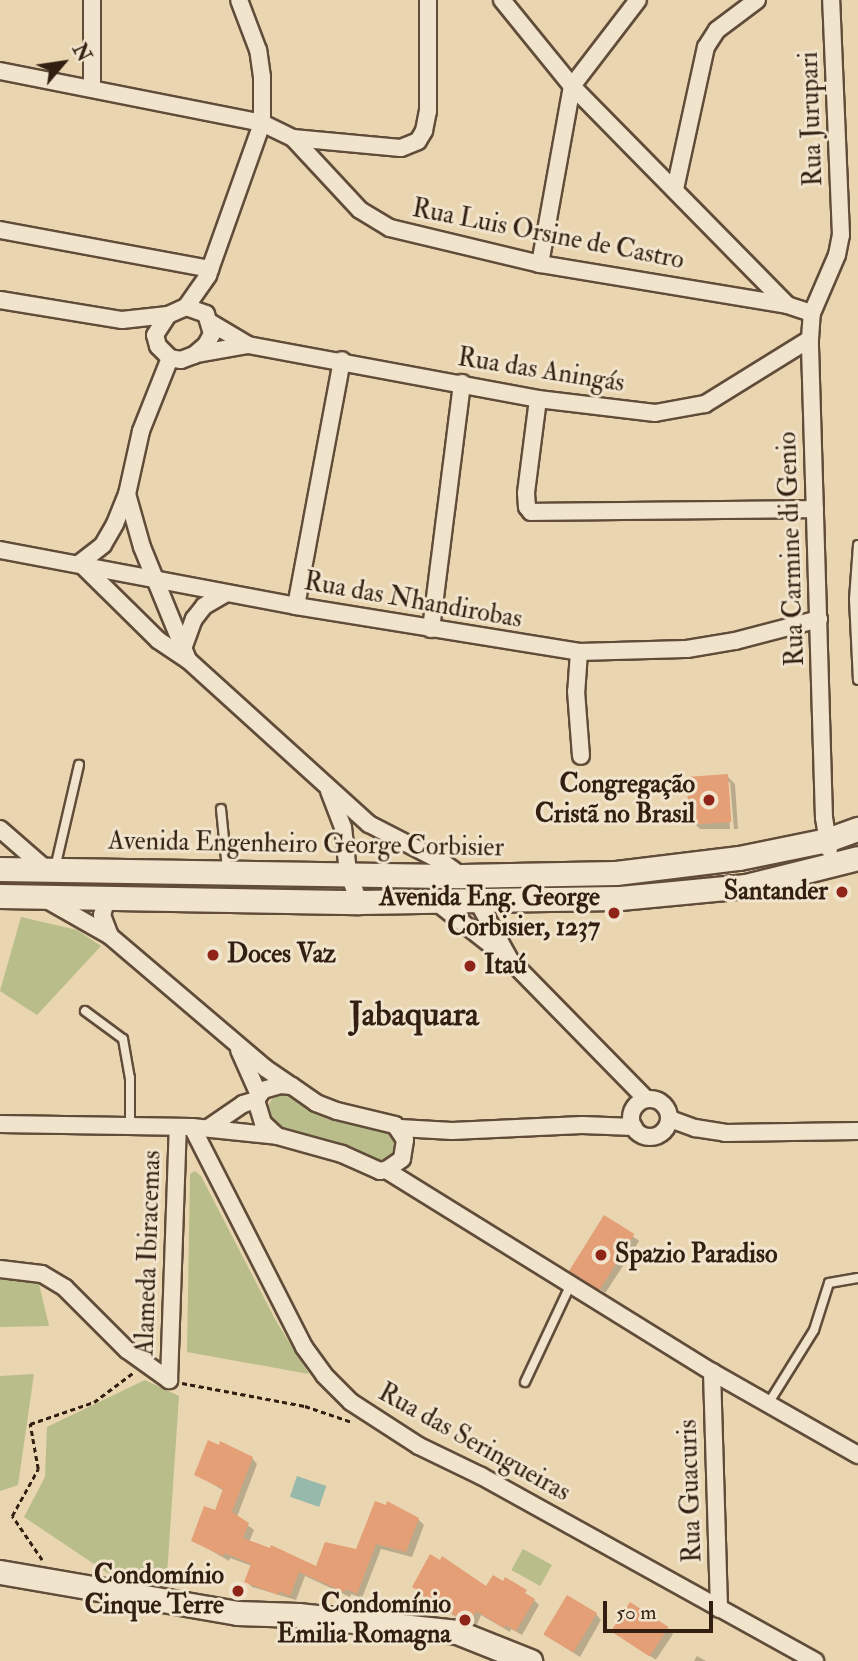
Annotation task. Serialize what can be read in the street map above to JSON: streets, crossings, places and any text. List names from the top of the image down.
{
  "streets": {
    "main road": ["Avenida Engenheiro George Corbisier"],
    "street": [
      "Rua Jurupari",
      "Rua Luis Orsine de Castro",
      "Rua das Aningás",
      "Rua Carmine di Genio",
      "Rua das Nhandirobas",
      "Alameda Ibiracemas",
      "Rua das Seringueiras",
      "Rua Guacuris"
    ]
  },
  "crossings": [
    ["Rua Jurupari", "Rua Carmine di Genio"],
    ["Rua Luis Orsine de Castro", "Rua Carmine di Genio"],
    ["Rua das Aningás", "Rua Carmine di Genio"],
    ["Rua Carmine di Genio", "Rua das Nhandirobas"],
    ["Rua Carmine di Genio", "Avenida Engenheiro George Corbisier"],
    ["Alameda Ibiracemas", "Rua das Seringueiras"],
    ["Rua das Seringueiras", "Rua Guacuris"]
  ],
  "districts": ["Jabaquara"],
  "places": [
    "Congregação Cristã no Brasil",
    "Santander",
    "Avenida Eng. George Corbisier, 1237",
    "Doces Vaz",
    "Itaú",
    "Spazio Paradiso",
    "Condomínio Cinque Terre",
    "Condomínio Emilia Romagna"
  ],
  "scale_bar": "50 m",
  "north": "top right"
}
